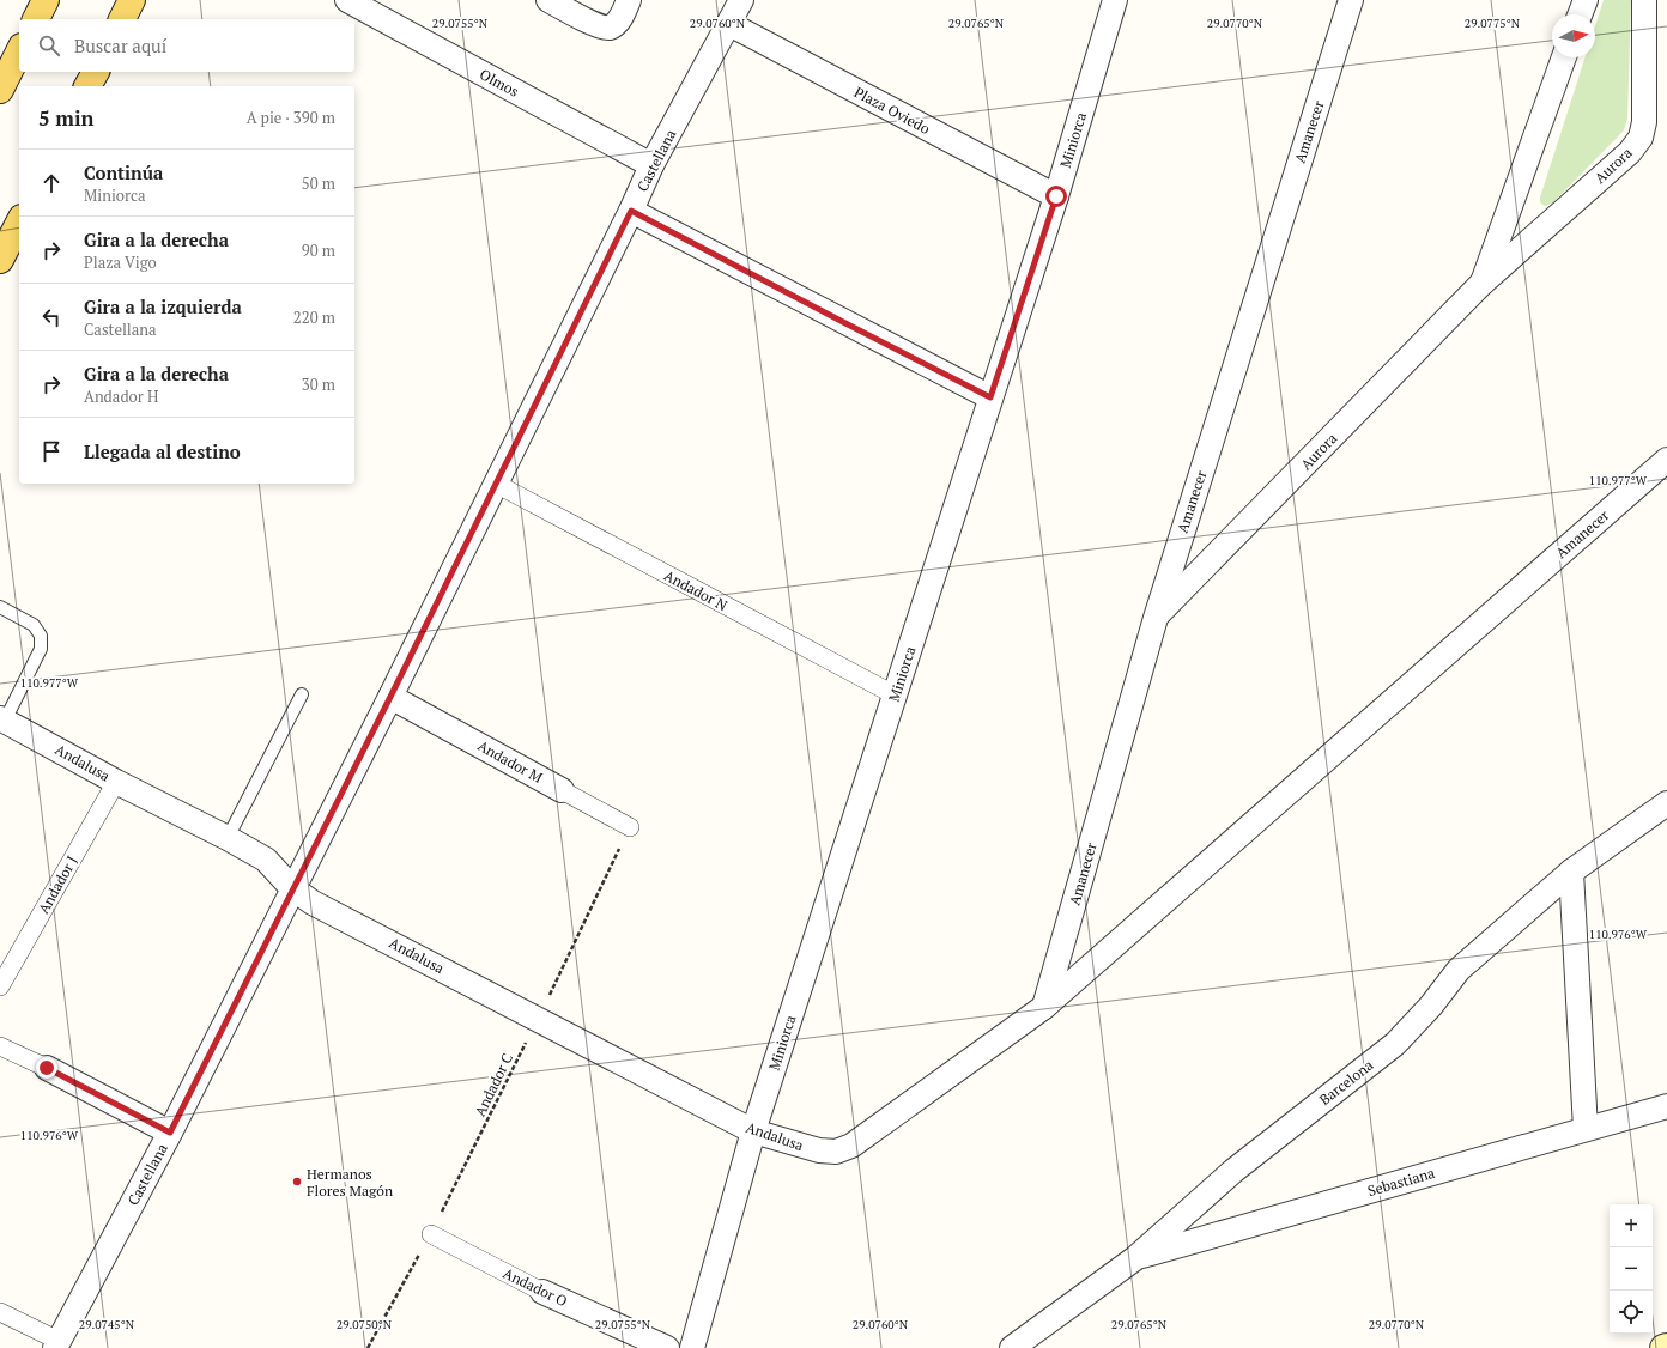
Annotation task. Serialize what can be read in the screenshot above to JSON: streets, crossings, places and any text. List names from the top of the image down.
{
  "streets": {
    "street": [
      "Olmos",
      "Plaza Oviedo",
      "Amanecer",
      "Miniorca",
      "Castellana",
      "Aurora",
      "Andador N",
      "Andador M",
      "Andalusa",
      "Andador J",
      "Barcelona",
      "Sebastiana",
      "Andador O"
    ],
    "path": ["Andador C"]
  },
  "crossings": [
    ["Olmos", "Castellana"],
    ["Plaza Oviedo", "Miniorca"],
    ["Plaza Oviedo", "Castellana"],
    ["Amanecer", "Aurora"],
    ["Amanecer", "Andalusa"],
    ["Miniorca", "Andador N"],
    ["Miniorca", "Andalusa"],
    ["Castellana", "Andador N"],
    ["Castellana", "Andador M"],
    ["Castellana", "Andalusa"],
    ["Andador M", "Andador C"],
    ["Andalusa", "Andador J"],
    ["Andalusa", "Andador C"],
    ["Barcelona", "Sebastiana"],
    ["Andador C", "Andador O"]
  ],
  "places": ["Hermanos Flores Magón"],
  "north": "right",
  "page": {
    "search": "Buscar aquí",
    "heading": ["5 min", "A pie · 390 m"],
    "list": [
      ["Continúa", "Miniorca", "50 m"],
      ["Gira a la derecha", "Plaza Vigo", "90 m"],
      ["Gira a la izquierda", "Castellana", "220 m"],
      ["Gira a la derecha", "Andador H", "30 m"],
      "Llegada al destino"
    ],
    "map_buttons": ["+", "−"]
  },
  "coordinates": [
    "29.0755°N",
    "29.0760°N",
    "29.0765°N",
    "29.0770°N",
    "29.0775°N",
    "110.977°W",
    "110.976°W",
    "29.0745°N",
    "29.0750°N"
  ]
}
